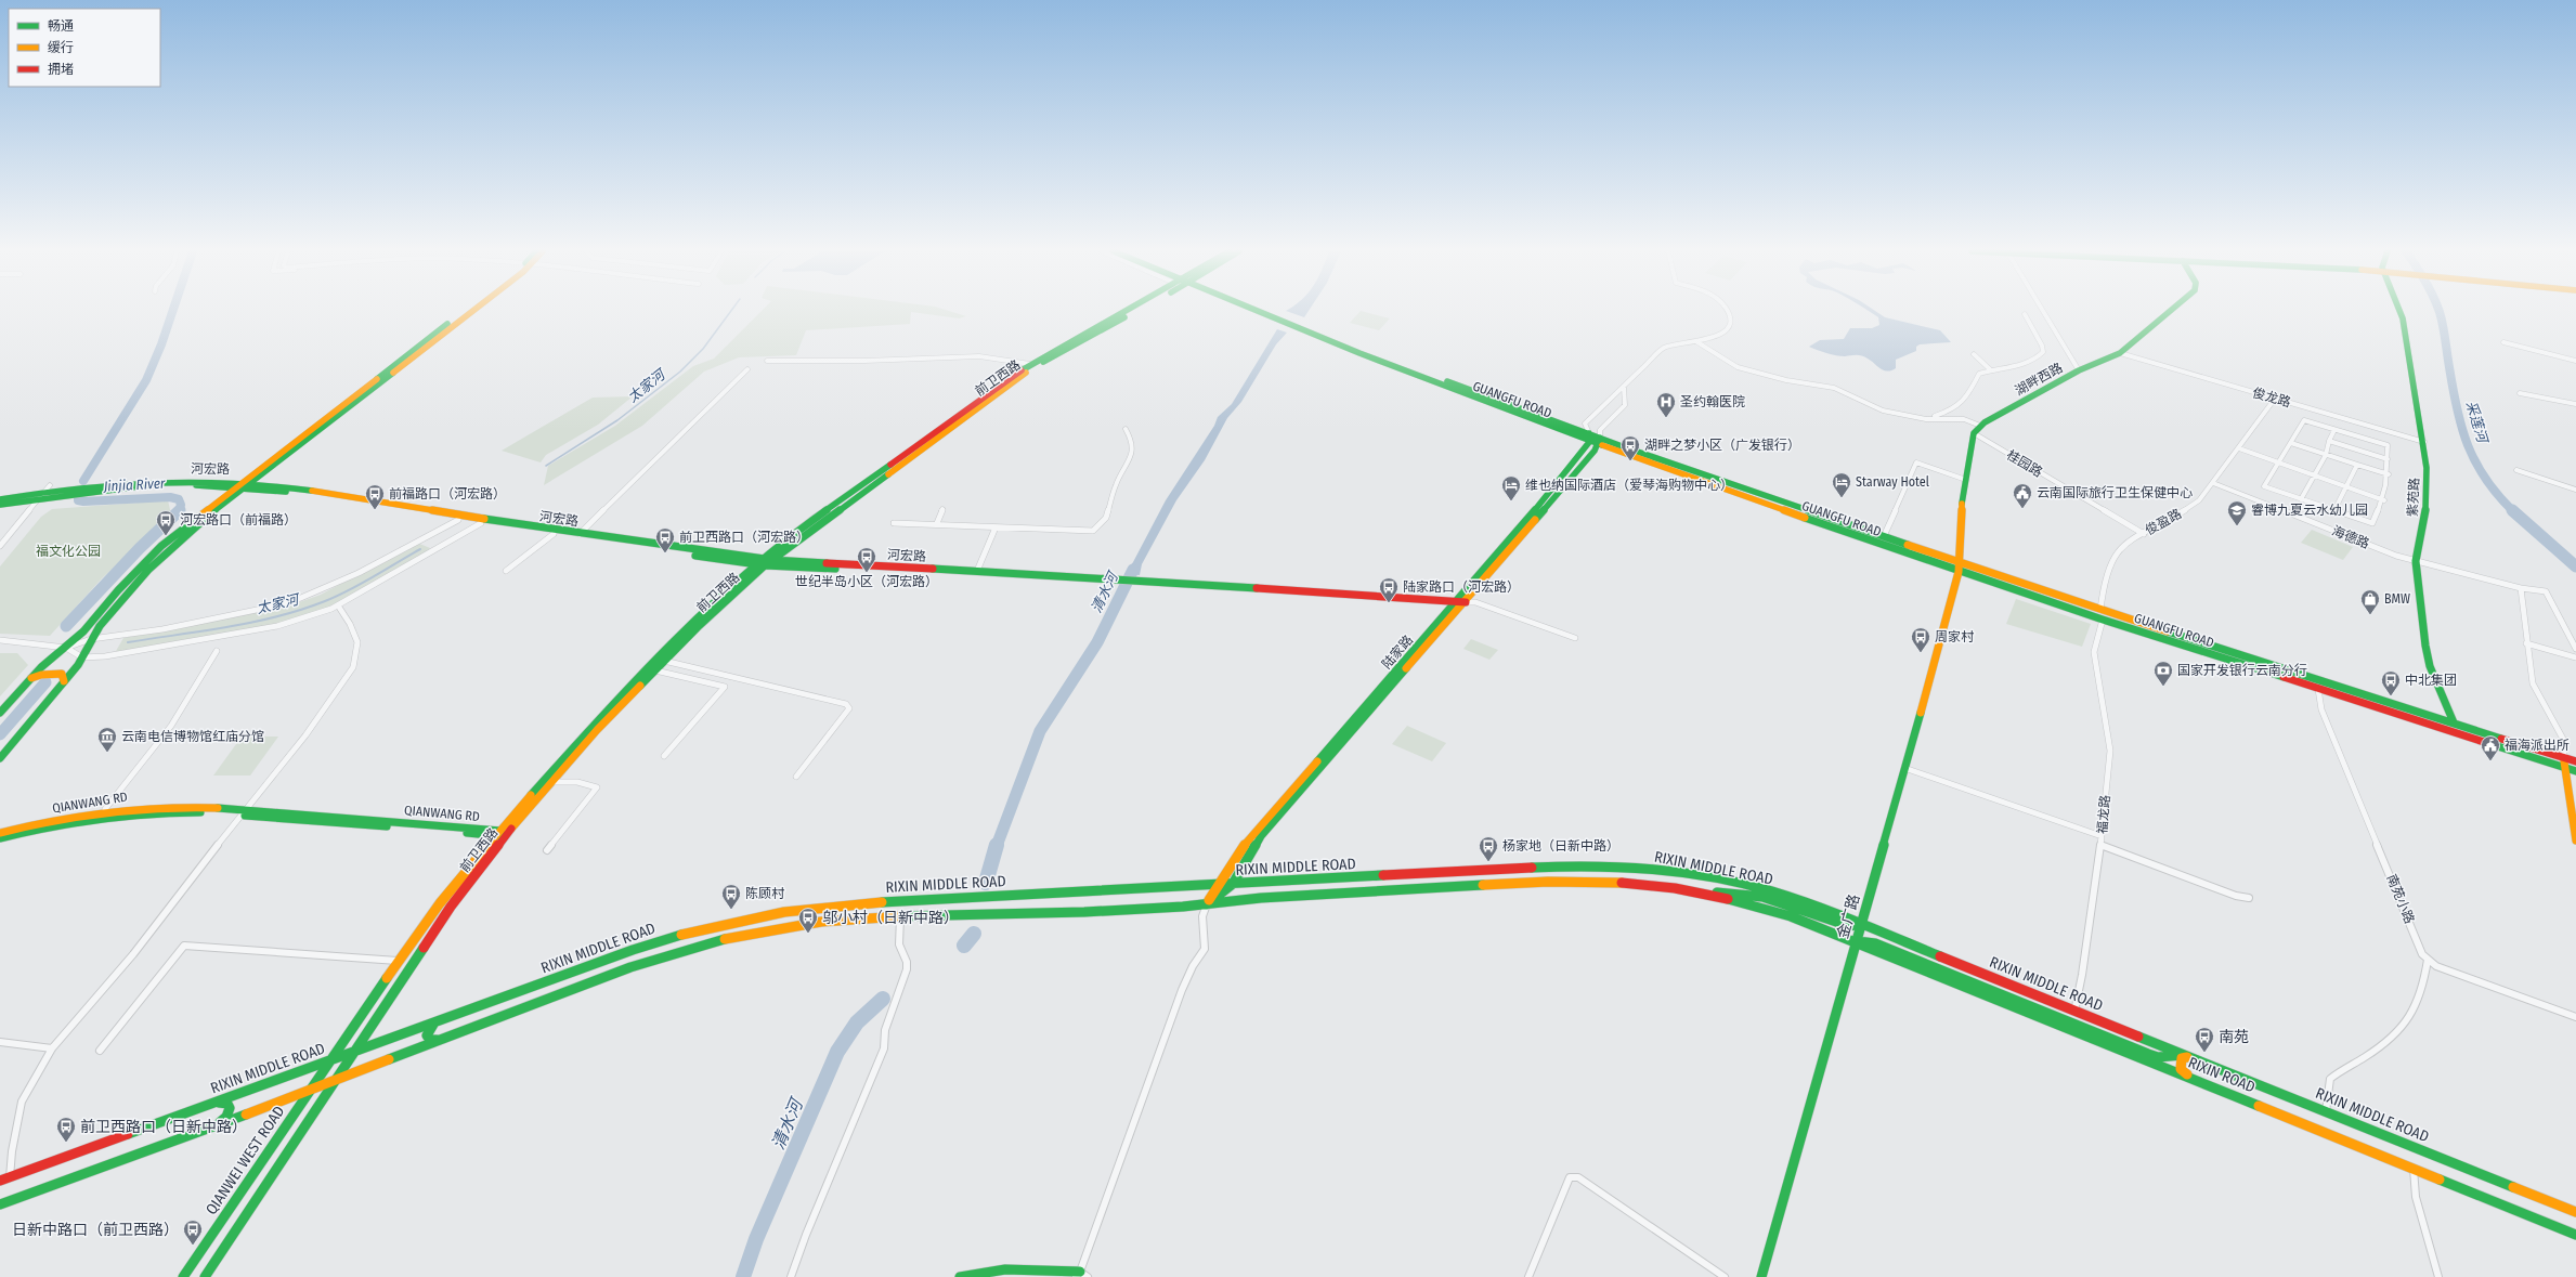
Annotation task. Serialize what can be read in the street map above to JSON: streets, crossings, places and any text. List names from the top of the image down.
{
  "streets": {
    "street": [
      "前卫西路",
      "湖畔西路",
      "俊龙路",
      "GUANGFU ROAD",
      "桂园路",
      "河宏路",
      "紫苑路",
      "俊盈路",
      "海德路",
      "陆家路",
      "QIANWANG RD",
      "福龙路",
      "RIXIN MIDDLE ROAD",
      "南苑小路",
      "金广路",
      "RIXIN ROAD",
      "QIANWEI WEST ROAD"
    ]
  },
  "crossings": [
    ["前卫西路", "河宏路"],
    ["前卫西路", "QIANWANG RD"],
    ["前卫西路", "RIXIN MIDDLE ROAD"],
    ["前卫西路", "QIANWEI WEST ROAD"],
    ["湖畔西路", "俊龙路"],
    ["湖畔西路", "桂园路"],
    ["俊龙路", "紫苑路"],
    ["俊龙路", "俊盈路"],
    ["GUANGFU ROAD", "紫苑路"],
    ["GUANGFU ROAD", "俊盈路"],
    ["GUANGFU ROAD", "陆家路"],
    ["GUANGFU ROAD", "福龙路"],
    ["GUANGFU ROAD", "南苑小路"],
    ["GUANGFU ROAD", "金广路"],
    ["桂园路", "俊盈路"],
    ["紫苑路", "海德路"],
    ["俊盈路", "海德路"],
    ["陆家路", "RIXIN MIDDLE ROAD"],
    ["福龙路", "RIXIN MIDDLE ROAD"],
    ["RIXIN MIDDLE ROAD", "金广路"],
    ["RIXIN MIDDLE ROAD", "RIXIN ROAD"],
    ["RIXIN MIDDLE ROAD", "QIANWEI WEST ROAD"],
    ["金广路", "RIXIN ROAD"]
  ],
  "water": [
    "太家河",
    "采莲河",
    "Jinjia River",
    "清水河"
  ],
  "parks": ["福文化公园"],
  "places": {
    "hospital": ["圣约翰医院"],
    "bus stop": [
      "湖畔之梦小区（广发银行）",
      "前福路口（河宏路）",
      "河宏路口（前福路）",
      "前卫西路口（河宏路）",
      "世纪半岛小区（河宏路）",
      "陆家路口（河宏路）",
      "周家村",
      "中北集团",
      "杨家地（日新中路）",
      "陈顾村",
      "邬小村（日新中路）",
      "南苑",
      "前卫西路口（日新中路）",
      "日新中路口（前卫西路）"
    ],
    "hotel": ["Starway Hotel", "维也纳国际酒店（爱琴海购物中心）"],
    "public building": ["云南国际旅行卫生保健中心", "福海派出所"],
    "school or university": ["睿博九夏云水幼儿园"],
    "shop": ["BMW"],
    "bank": ["国家开发银行云南分行"],
    "museum": ["云南电信博物馆红庙分馆"]
  },
  "legend": ["畅通", "缓行", "拥堵"]
}
